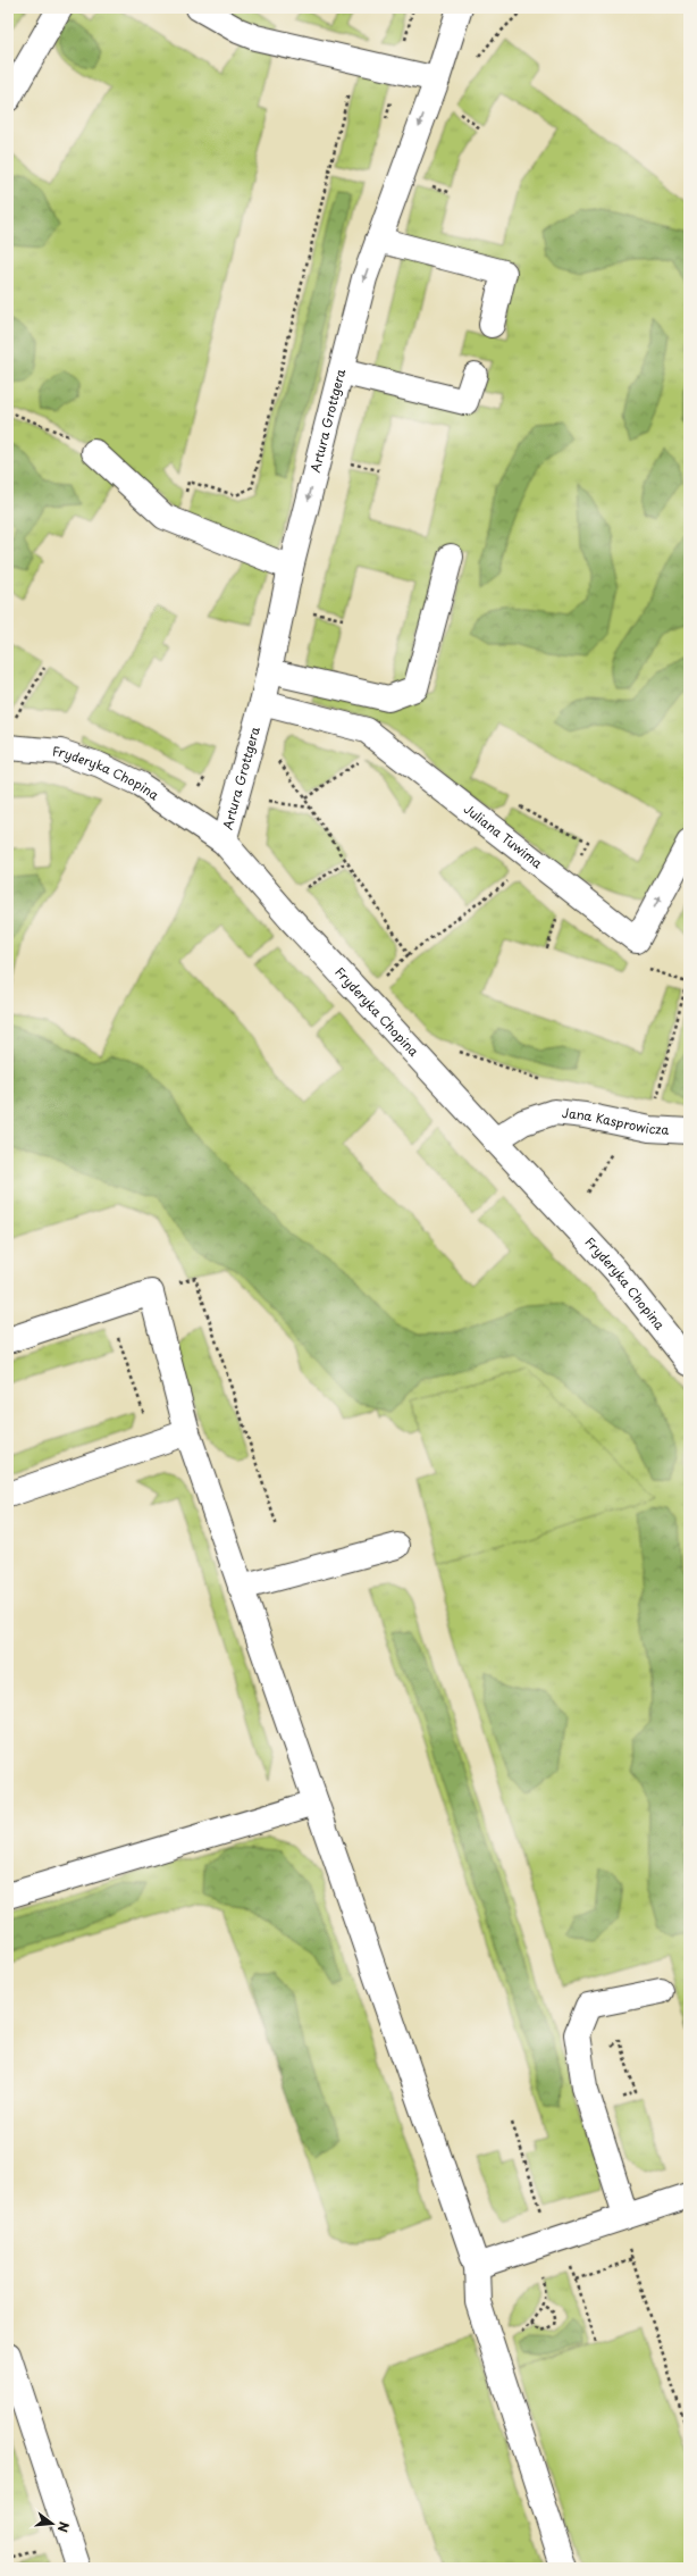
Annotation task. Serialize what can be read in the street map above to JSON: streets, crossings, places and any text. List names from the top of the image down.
{
  "streets": {
    "street": [
      "Artura Grottgera",
      "Fryderyka Chopina",
      "Juliana Tuwima",
      "Jana Kasprowicza"
    ]
  },
  "crossings": [
    ["Artura Grottgera", "Fryderyka Chopina"],
    ["Artura Grottgera", "Juliana Tuwima"],
    ["Fryderyka Chopina", "Jana Kasprowicza"]
  ],
  "one_way": ["Artura Grottgera"],
  "north": "right"
}
